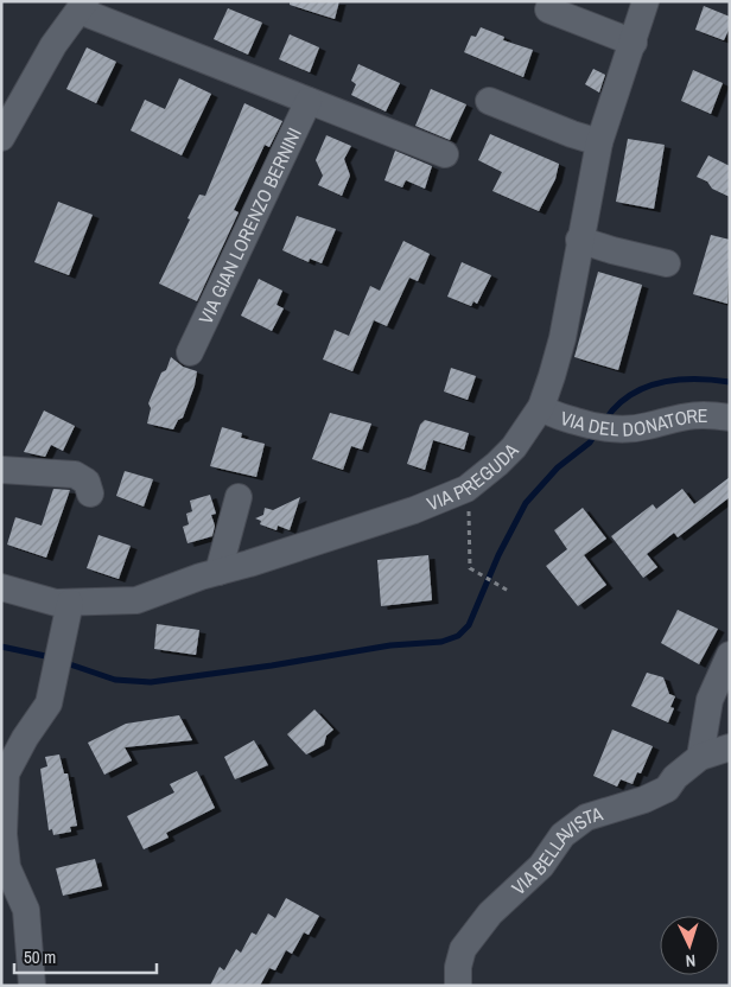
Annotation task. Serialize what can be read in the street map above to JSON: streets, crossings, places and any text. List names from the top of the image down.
{
  "streets": {
    "street": [
      "VIA GIAN LORENZO BERNINI",
      "VIA DEL DONATORE",
      "VIA PREGUDA",
      "VIA BELLAVISTA"
    ]
  },
  "crossings": [
    ["VIA DEL DONATORE", "VIA PREGUDA"]
  ],
  "scale_bar": "50 m",
  "north": "bottom"
}
